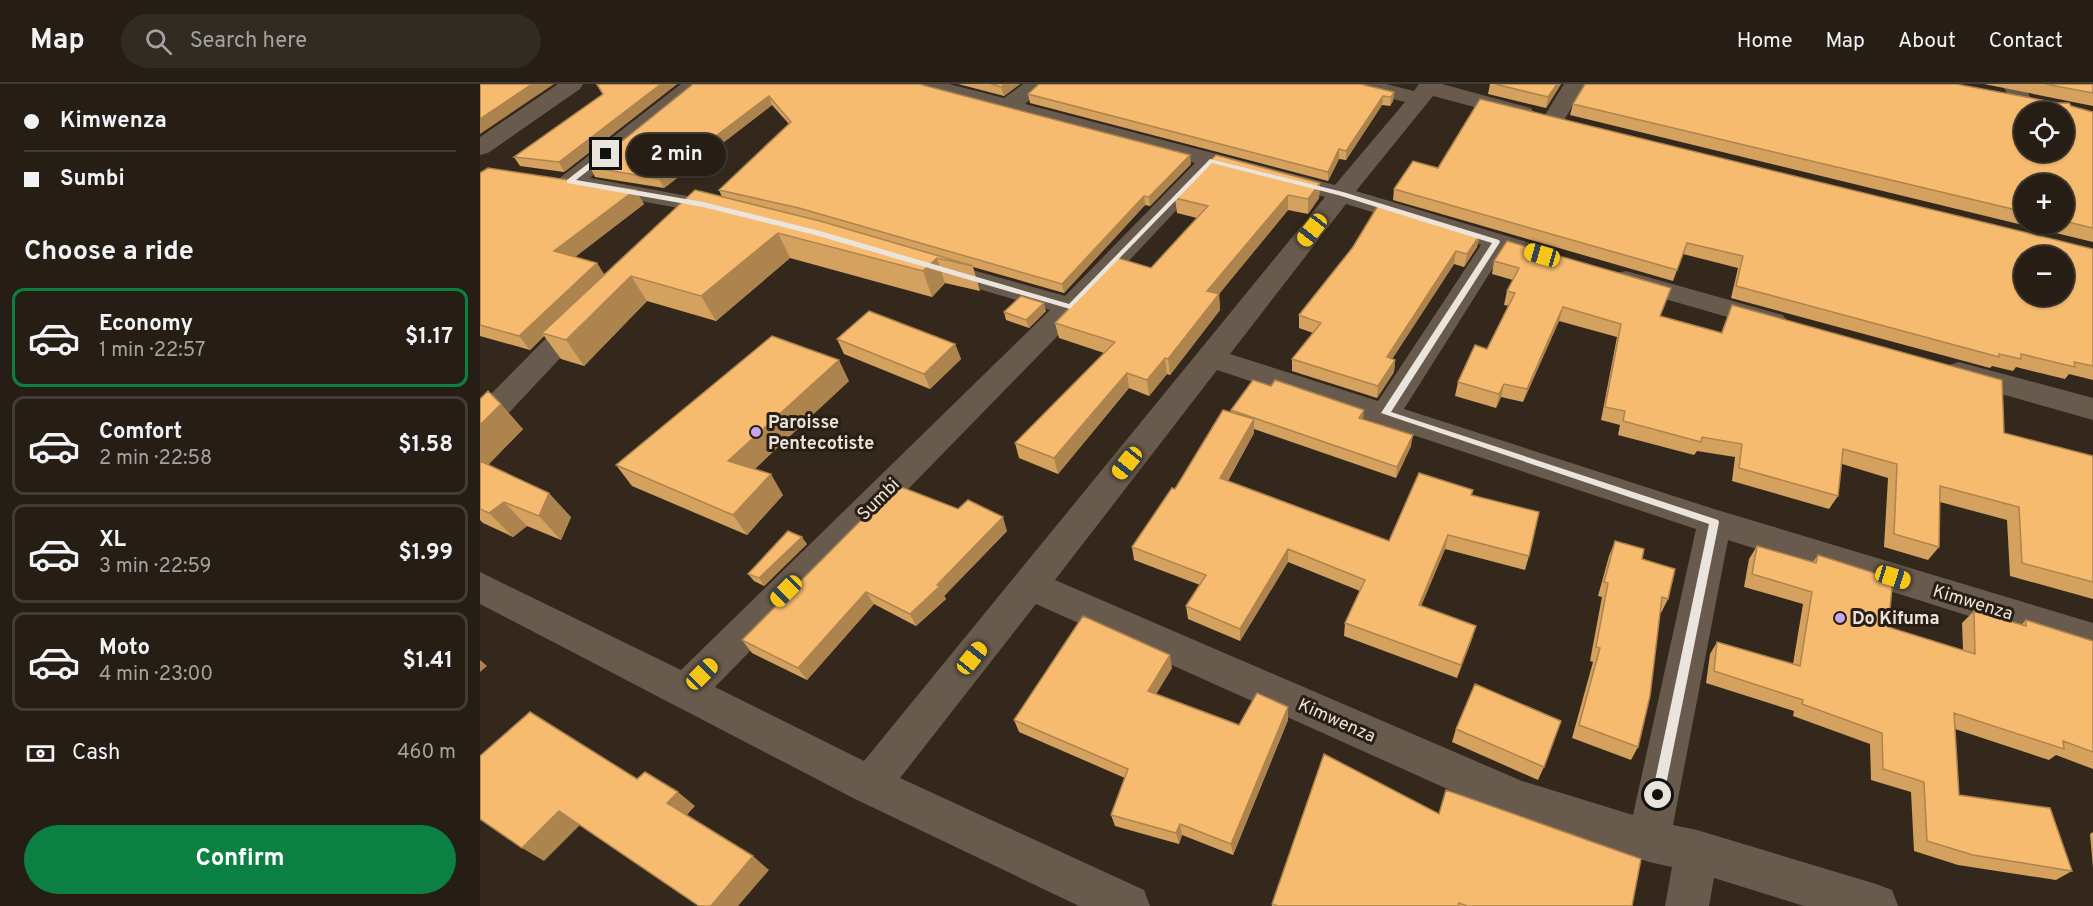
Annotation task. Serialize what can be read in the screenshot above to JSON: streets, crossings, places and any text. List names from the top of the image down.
{
  "streets": {
    "street": ["Sumbi", "Kimwenza"]
  },
  "places": ["Paroisse Pentecotiste", "Do Kifuma"],
  "page": {
    "header": "Map",
    "search": "Search here",
    "nav": [
      "Home",
      "Map",
      "About",
      "Contact"
    ],
    "banner": ["Kimwenza", "Sumbi"],
    "map_buttons": ["+", "−"],
    "bubble": "2 min",
    "heading": "Choose a ride",
    "list": [
      {
        "name": "Economy",
        "note": "1 min · 22:57",
        "value": "$1.17"
      },
      {
        "name": "Comfort",
        "note": "2 min · 22:58",
        "value": "$1.58"
      },
      {
        "name": "XL",
        "note": "3 min · 22:59",
        "value": "$1.99"
      },
      {
        "name": "Moto",
        "note": "4 min · 23:00",
        "value": "$1.41"
      }
    ],
    "pay": ["Cash", "460 m"],
    "buttons": "Confirm"
  }
}
